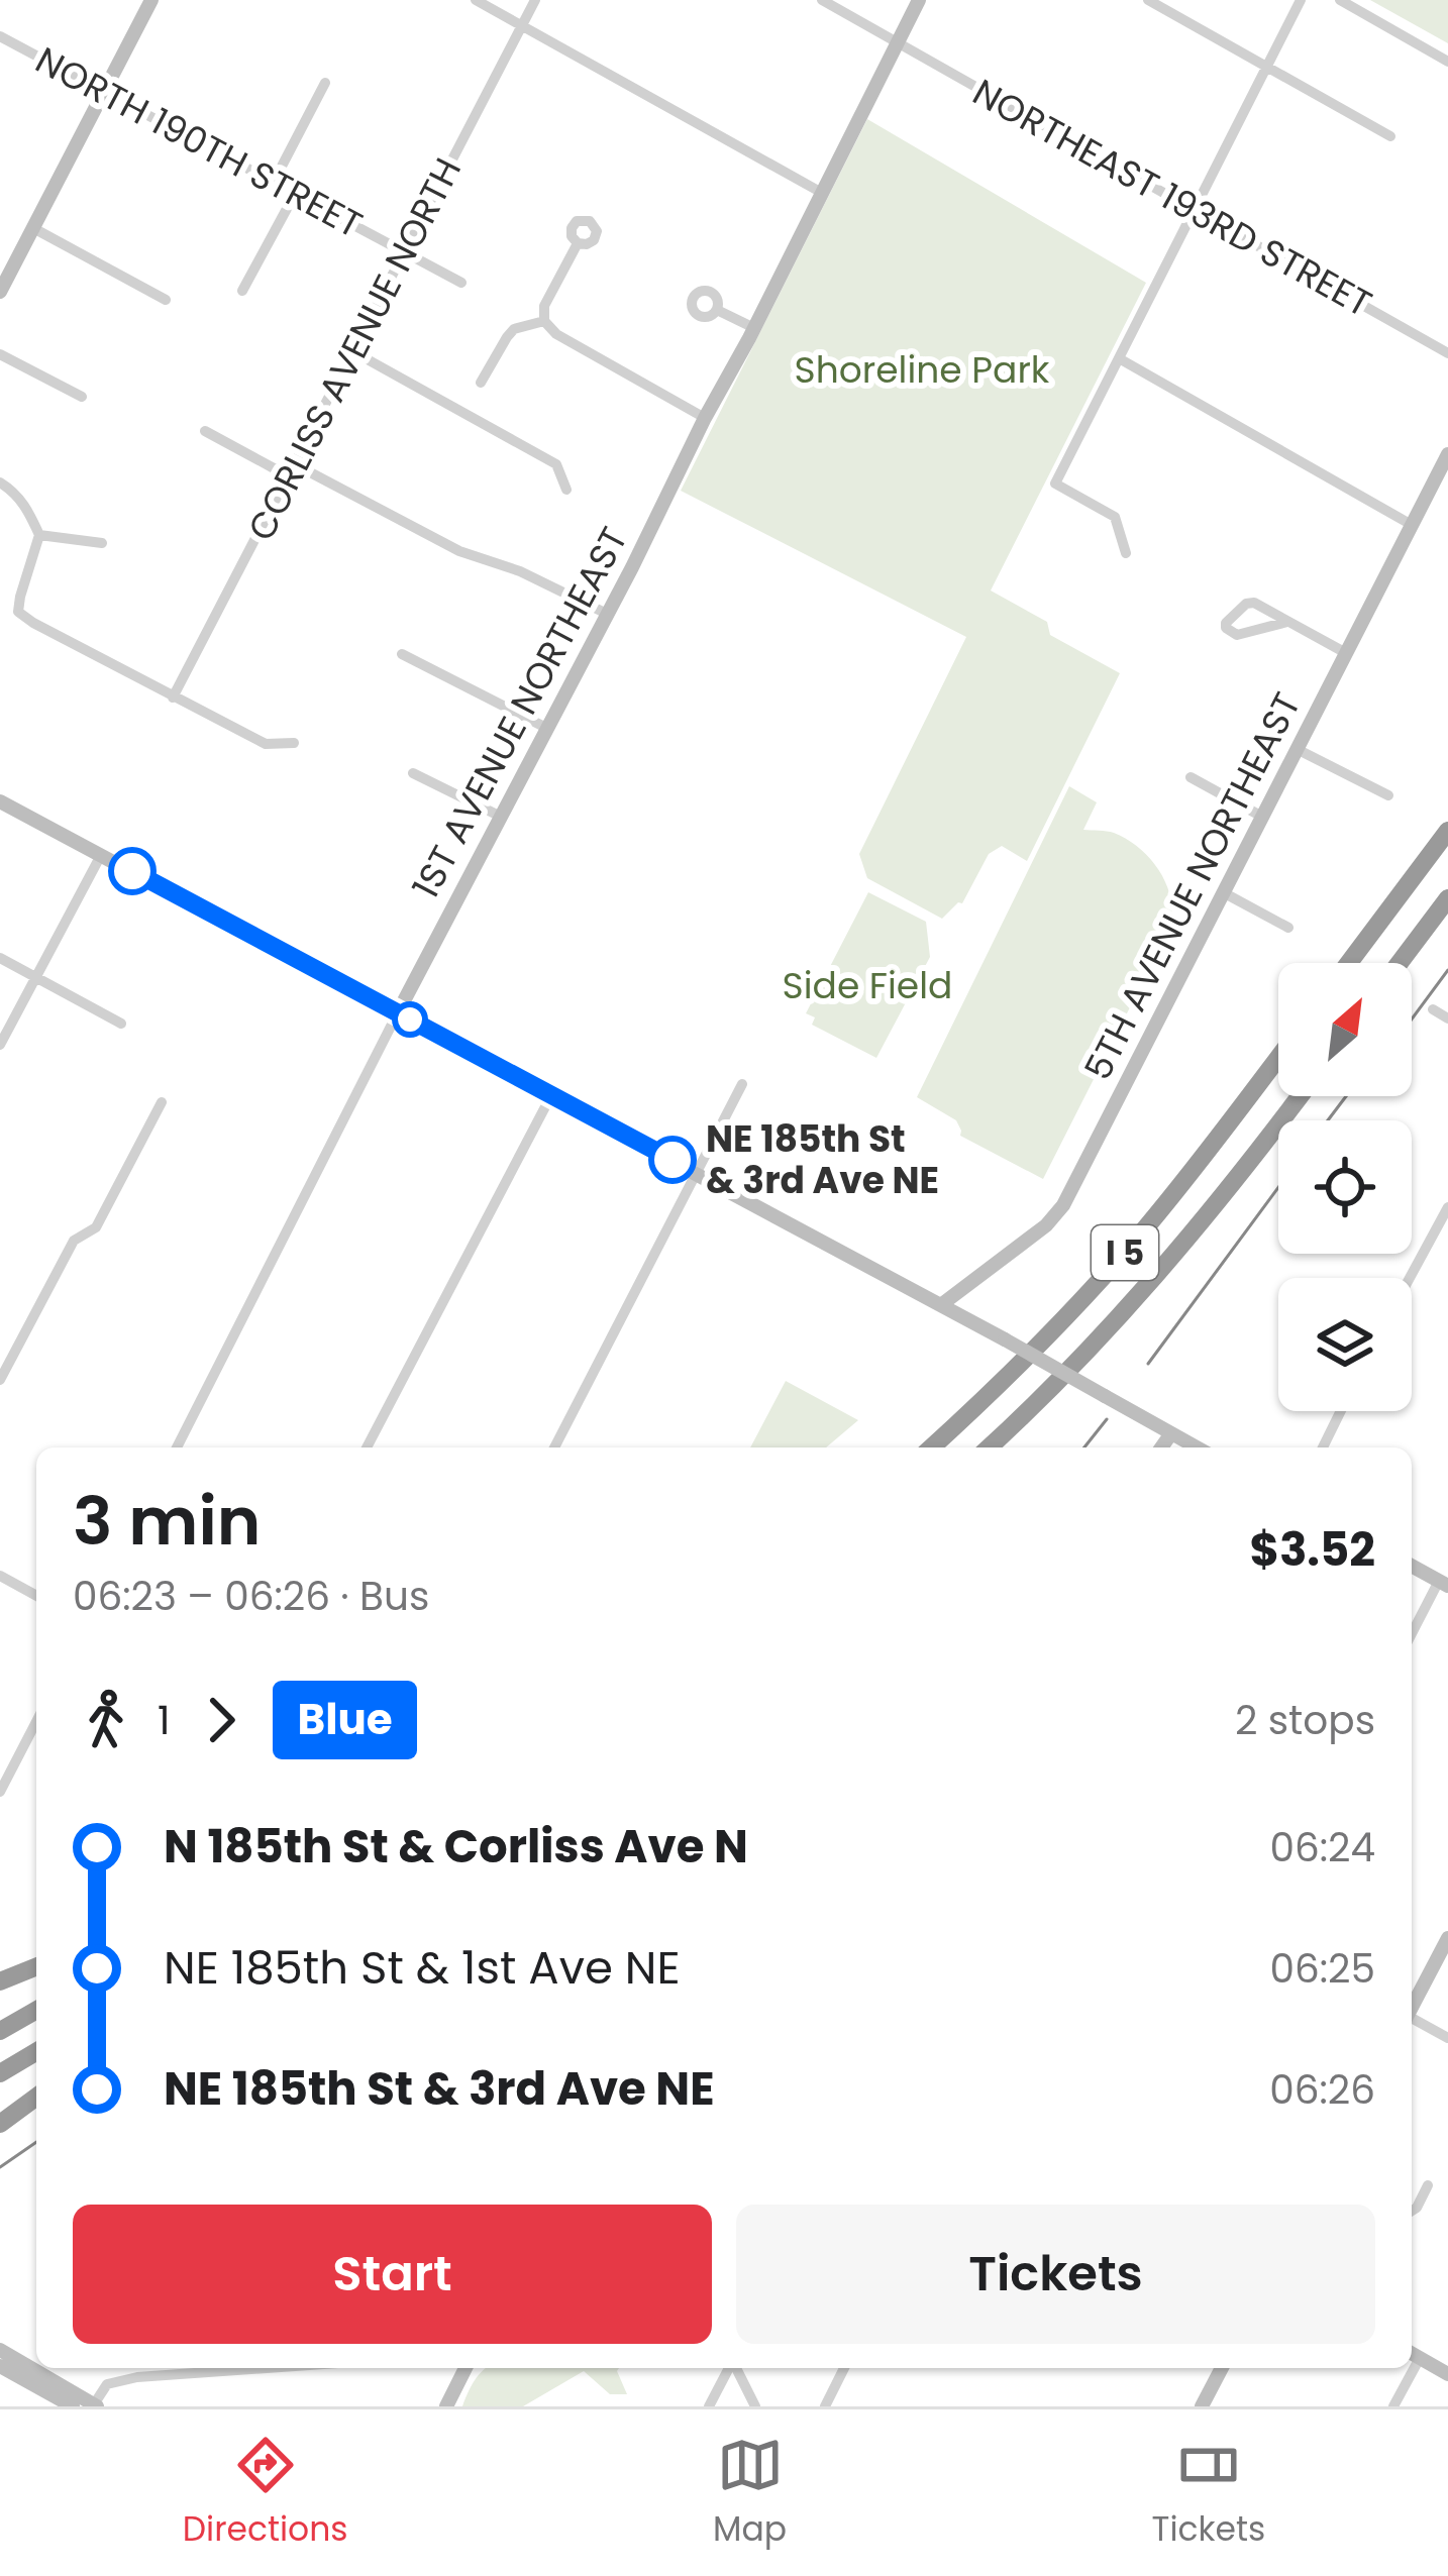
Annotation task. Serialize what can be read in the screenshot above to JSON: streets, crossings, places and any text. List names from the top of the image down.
{
  "streets": {
    "highway": ["I 5"],
    "street": [
      "NORTH 190TH STREET",
      "NORTHEAST 193RD STREET",
      "CORLISS AVENUE NORTH",
      "1ST AVENUE NORTHEAST",
      "5TH AVENUE NORTHEAST"
    ]
  },
  "crossings": [
    ["NORTH 190TH STREET", "CORLISS AVENUE NORTH"],
    ["NORTHEAST 193RD STREET", "1ST AVENUE NORTHEAST"]
  ],
  "parks": ["Shoreline Park", "Side Field"],
  "places": ["NE 185th St & 3rd Ave NE"],
  "lines": ["bus line Blue"],
  "north": "top right",
  "page": {
    "heading": ["3 min", "06:23 – 06:26 · Bus", "$3.52"],
    "legs": ["1", "Blue", "2 stops"],
    "list": [
      {
        "name": "N 185th St & Corliss Ave N",
        "value": "06:24"
      },
      {
        "name": "NE 185th St & 1st Ave NE",
        "value": "06:25"
      },
      {
        "name": "NE 185th St & 3rd Ave NE",
        "value": "06:26"
      }
    ],
    "buttons": ["Start", "Tickets"],
    "tabs": ["Directions", "Map", "Tickets"]
  }
}
